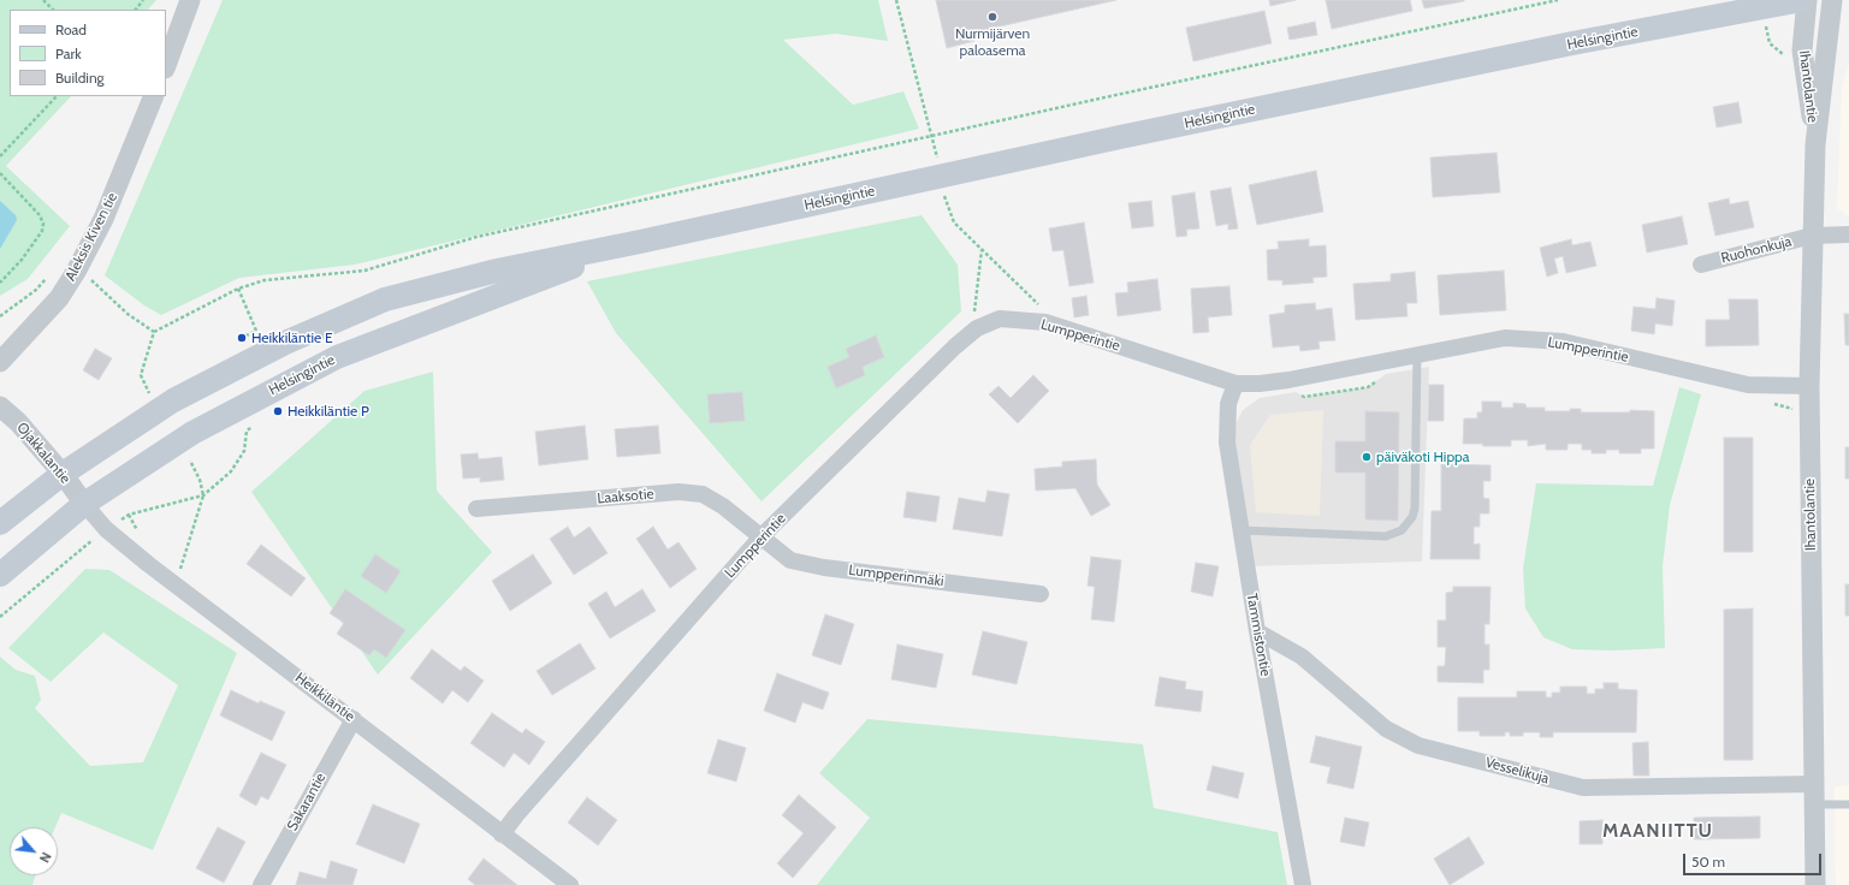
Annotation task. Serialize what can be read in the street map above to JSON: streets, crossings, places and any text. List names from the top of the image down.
{
  "streets": {
    "main road": ["Helsingintie"],
    "street": [
      "Ihantolantie",
      "Aleksis Kiven tie",
      "Ruohonkuja",
      "Lumpperintie",
      "Ojakkalantie",
      "Laaksotie",
      "Lumpperinmäki",
      "Tammistontie",
      "Heikkiläntie",
      "Vesselikuja",
      "Sakarantie"
    ]
  },
  "crossings": [
    ["Helsingintie", "Ojakkalantie"],
    ["Helsingintie", "Heikkiläntie"],
    ["Ihantolantie", "Ruohonkuja"],
    ["Ihantolantie", "Lumpperintie"],
    ["Ihantolantie", "Vesselikuja"],
    ["Lumpperintie", "Laaksotie"],
    ["Lumpperintie", "Lumpperinmäki"],
    ["Lumpperintie", "Tammistontie"],
    ["Lumpperintie", "Heikkiläntie"],
    ["Ojakkalantie", "Heikkiläntie"],
    ["Laaksotie", "Lumpperinmäki"],
    ["Tammistontie", "Vesselikuja"],
    ["Heikkiläntie", "Sakarantie"]
  ],
  "districts": ["MAANIITTU"],
  "places": [
    "Nurmijärven paloasema",
    "Heikkiläntie E",
    "Heikkiläntie P",
    "päiväkoti Hippa"
  ],
  "legend": ["Road", "Park", "Building"],
  "scale_bar": "50 m",
  "north": "bottom right"
}
